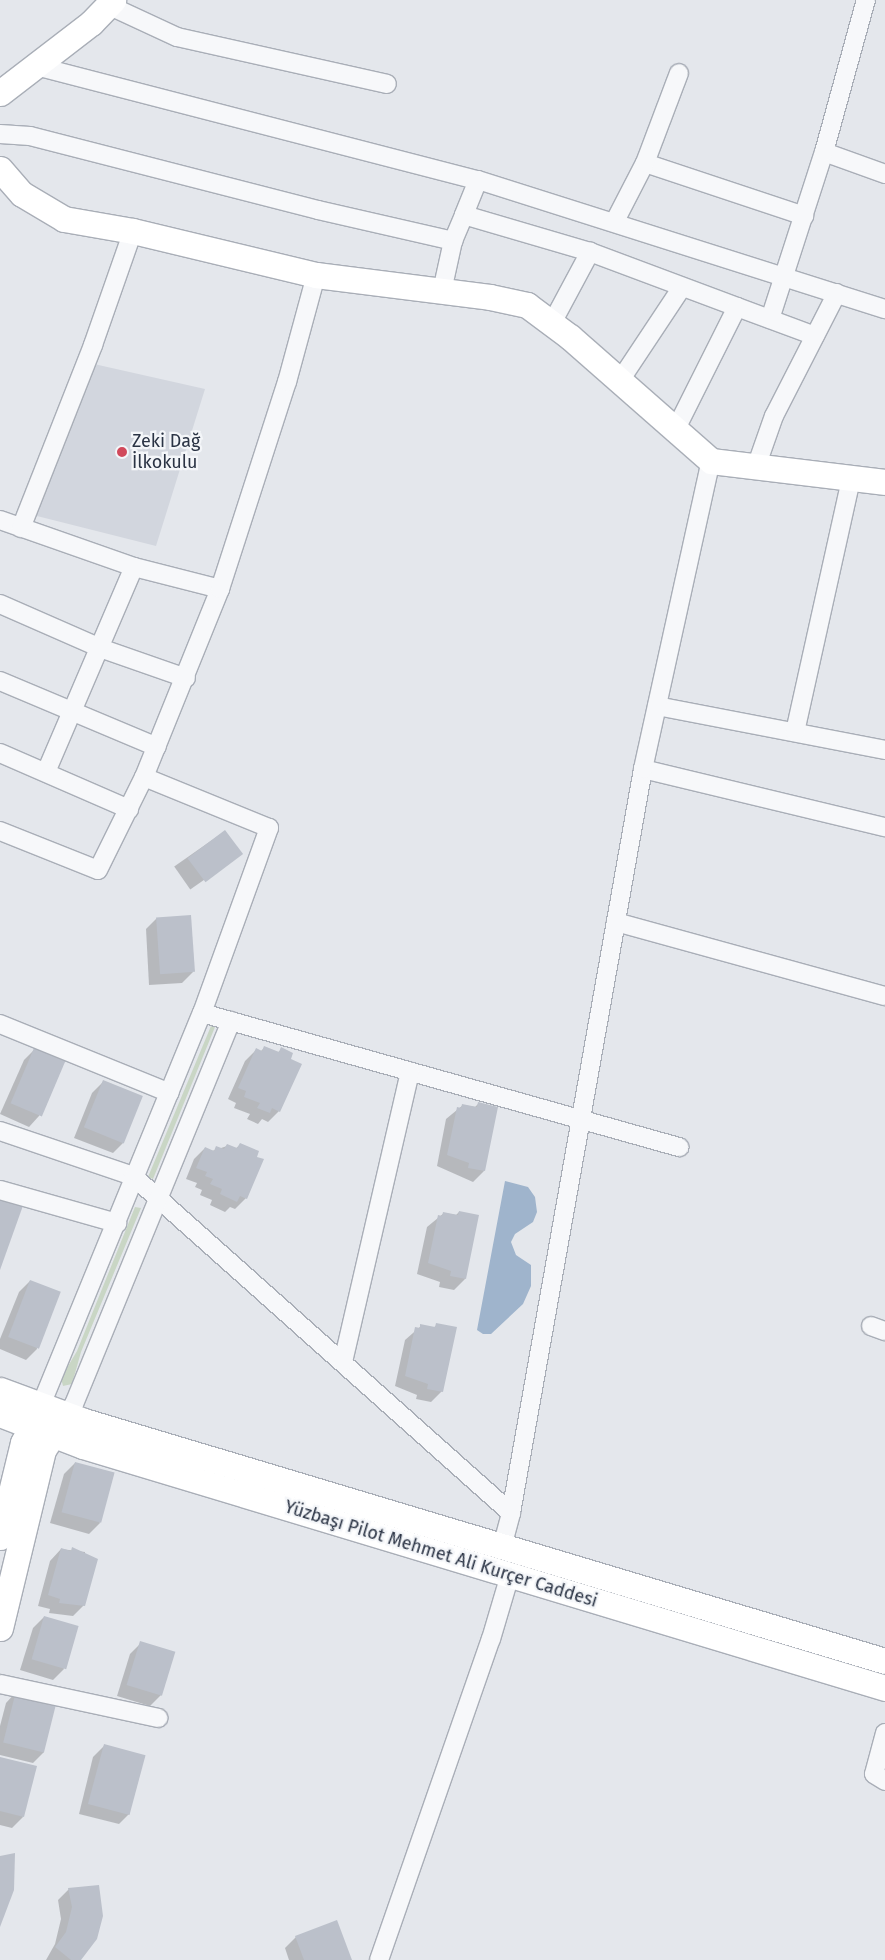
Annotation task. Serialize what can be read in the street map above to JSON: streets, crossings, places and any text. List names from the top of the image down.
{
  "streets": {
    "main road": ["Yüzbaşı Pilot Mehmet Ali Kurçer Caddesi"]
  },
  "places": ["Zeki Dağ İlkokulu"]
}
